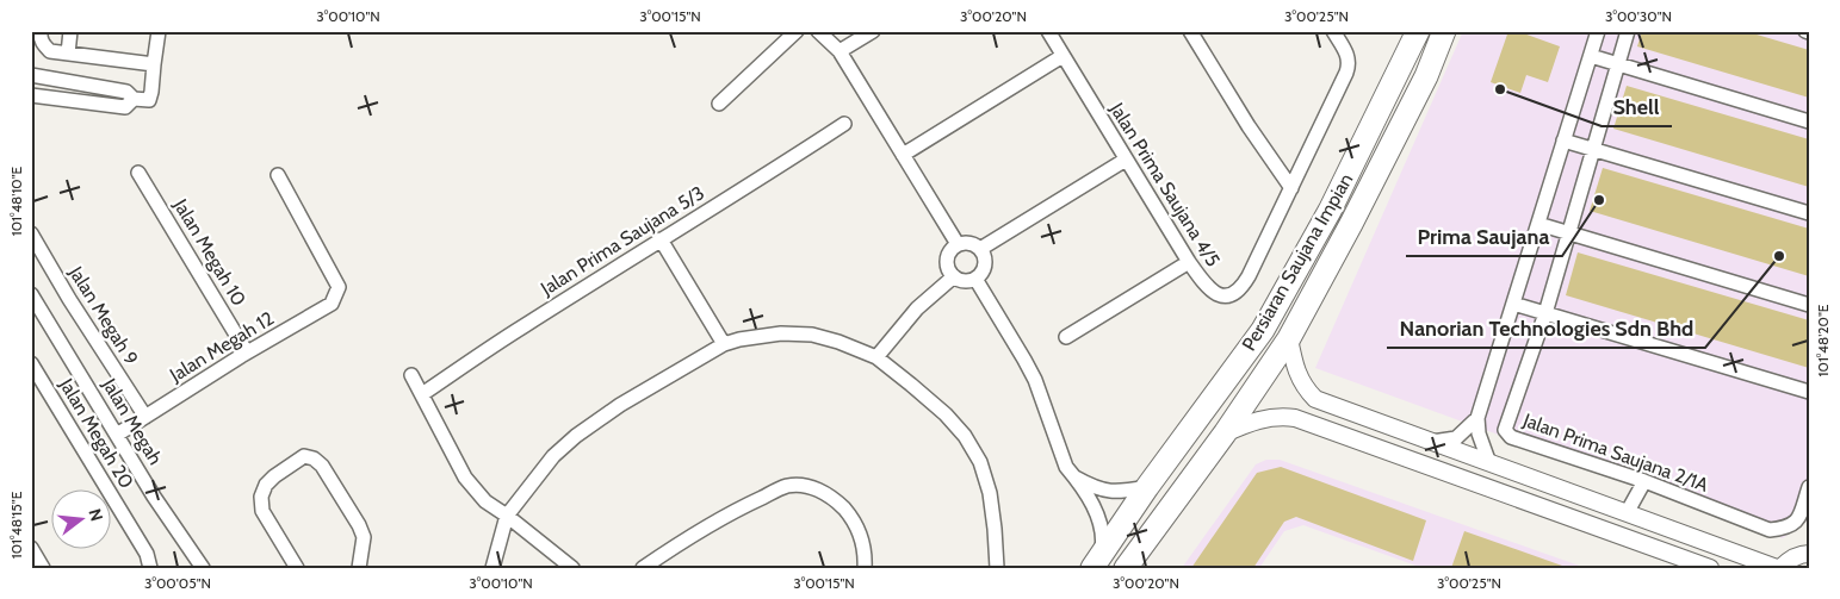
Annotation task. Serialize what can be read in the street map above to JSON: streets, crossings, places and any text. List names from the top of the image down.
{
  "streets": {
    "highway": ["Persiaran Saujana Impian"],
    "street": [
      "Jalan Prima Saujana 4/5",
      "Jalan Prima Saujana 5/3",
      "Jalan Megah 10",
      "Jalan Megah 9",
      "Jalan Megah 12",
      "Jalan Megah",
      "Jalan Megah 20",
      "Jalan Prima Saujana 2/1A"
    ]
  },
  "crossings": [
    ["Jalan Megah 10", "Jalan Megah 12"],
    ["Jalan Megah 9", "Jalan Megah 12"],
    ["Jalan Megah 12", "Jalan Megah"]
  ],
  "places": ["Shell", "Prima Saujana", "Nanorian Technologies Sdn Bhd"],
  "north": "right",
  "coordinates": [
    "3°00'10\"N",
    "3°00'15\"N",
    "3°00'20\"N",
    "3°00'25\"N",
    "3°00'30\"N",
    "101°48'10\"E",
    "101°48'20\"E",
    "101°48'15\"E",
    "3°00'05\"N"
  ]
}
